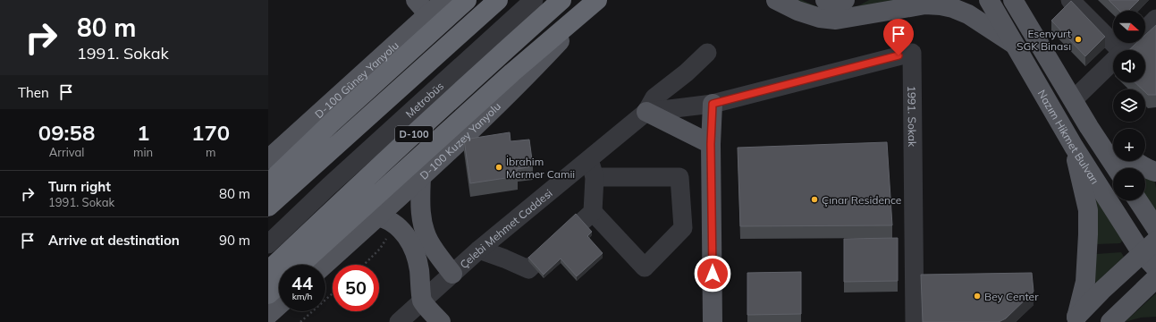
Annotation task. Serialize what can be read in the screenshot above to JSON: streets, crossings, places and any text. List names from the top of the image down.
{
  "streets": {
    "highway": ["D-100"],
    "main road": ["D-100 Güney Yanyolu", "Nazım Hikmet Bulvarı", "D-100 Kuzey Yanyolu"],
    "street": ["Metrobüs", "1991. Sokak", "Çelebi Mehmet Caddesi"]
  },
  "places": [
    "Esenyurt SGK Binası",
    "İbrahim Mermer Camii",
    "Çınar Residence",
    "Bey Center"
  ],
  "north": "right",
  "page": {
    "turn": ["80 m", "1991. Sokak"],
    "map_buttons": ["+", "−"],
    "then": "Then",
    "eta": [
      "09:58",
      "Arrival",
      "1",
      "min",
      "170",
      "m"
    ],
    "list": [
      {
        "name": "Turn right",
        "note": "1991. Sokak",
        "value": "80 m"
      },
      {
        "name": "Arrive at destination",
        "value": "90 m"
      }
    ],
    "speed": "44 km/h",
    "limit": "50"
  }
}
